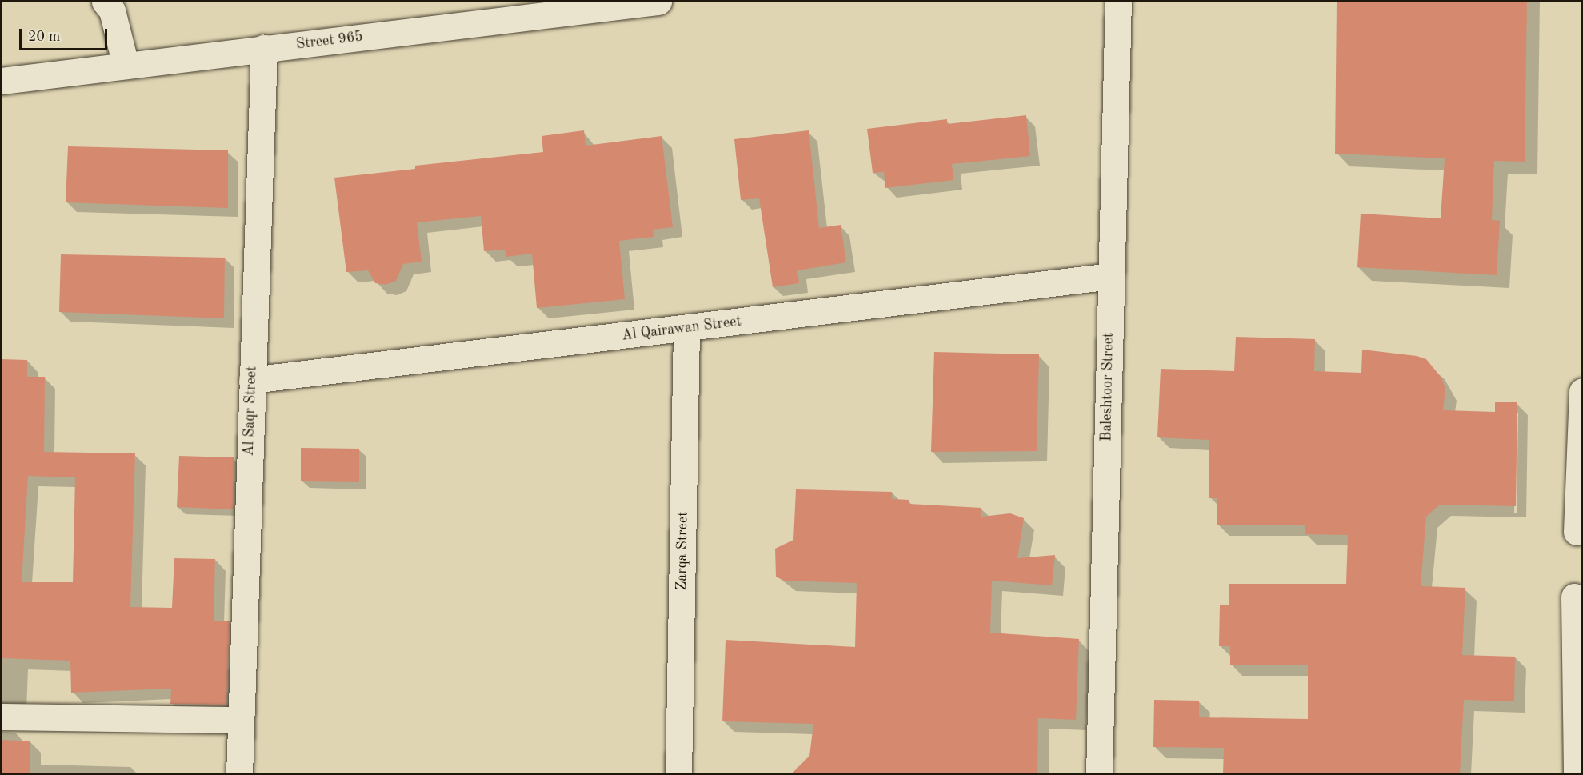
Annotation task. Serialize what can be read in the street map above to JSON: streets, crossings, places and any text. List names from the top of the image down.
{
  "streets": {
    "street": [
      "Street 965",
      "Al Qairawan Street",
      "Baleshtoor Street",
      "Al Saqr Street",
      "Zarqa Street"
    ]
  },
  "crossings": [
    ["Street 965", "Al Saqr Street"],
    ["Al Qairawan Street", "Baleshtoor Street"],
    ["Al Qairawan Street", "Al Saqr Street"],
    ["Al Qairawan Street", "Zarqa Street"]
  ],
  "scale_bar": "20 m"
}
